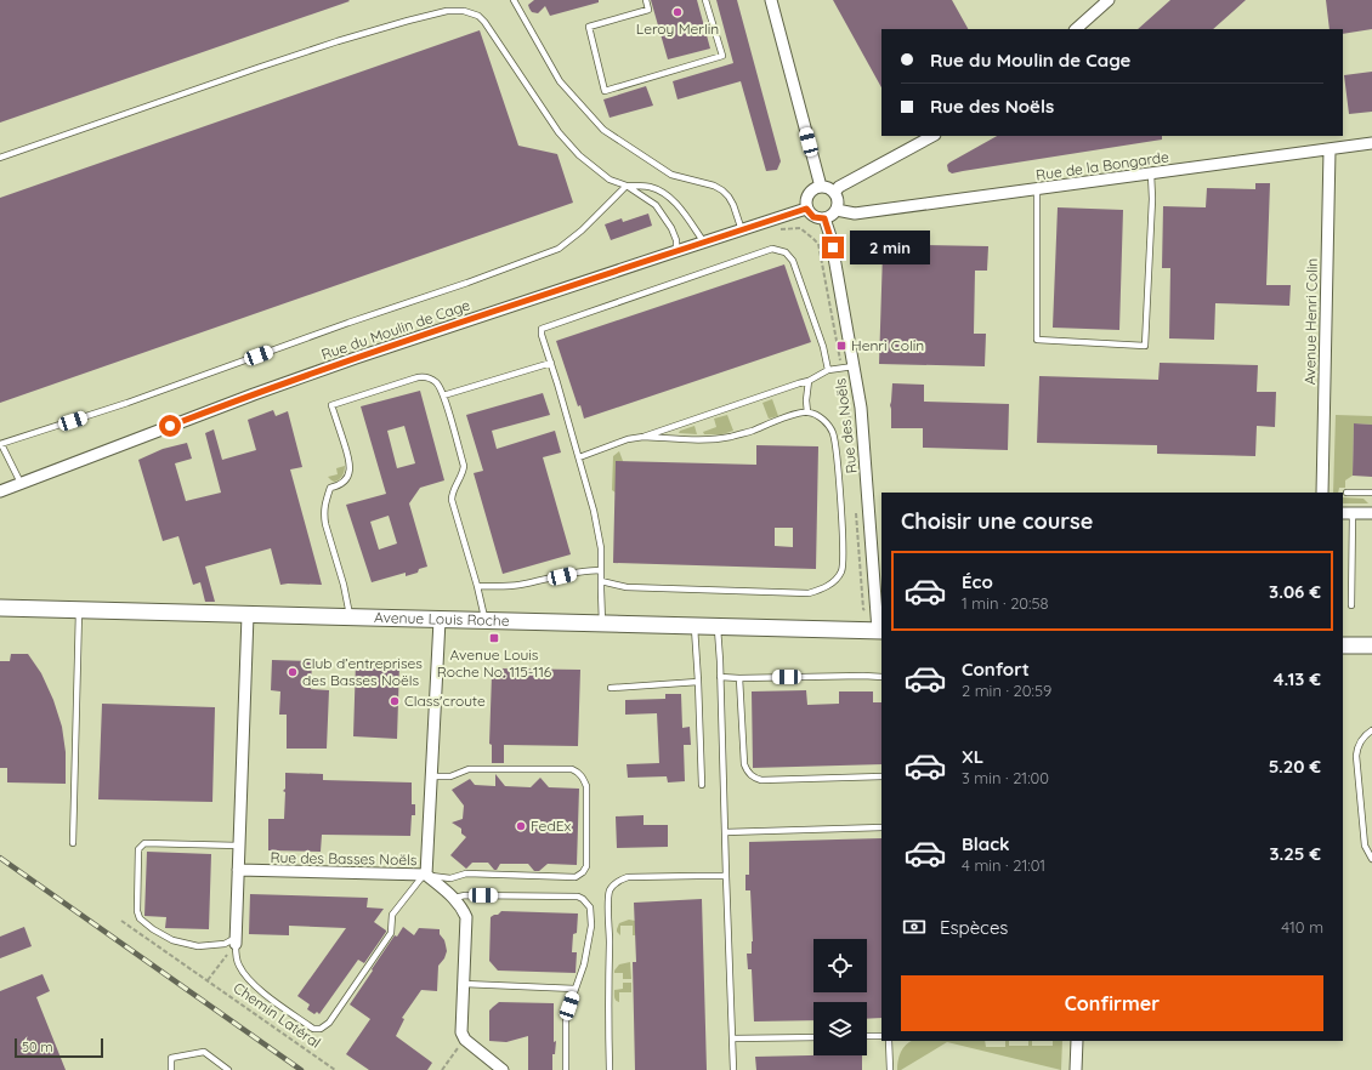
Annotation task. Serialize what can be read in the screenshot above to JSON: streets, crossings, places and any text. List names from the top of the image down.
{
  "streets": {
    "main road": ["Avenue Louis Roche"],
    "street": [
      "Rue de la Bongarde",
      "Avenue Henri Colin",
      "Rue du Moulin de Cage",
      "Rue des Noëls",
      "Rue des Basses Noëls"
    ],
    "path": ["Chemin Latéral"]
  },
  "crossings": [
    ["Rue de la Bongarde", "Avenue Henri Colin"],
    ["Rue de la Bongarde", "Rue du Moulin de Cage"],
    ["Rue de la Bongarde", "Rue des Noëls"],
    ["Rue du Moulin de Cage", "Rue des Noëls"],
    ["Rue des Noëls", "Avenue Louis Roche"],
    ["Avenue Louis Roche", "Rue des Basses Noëls"]
  ],
  "places": {
    "other": [
      "Leroy Merlin",
      "Club d’entreprises des Basses Noëls",
      "Class'croute",
      "FedEx"
    ],
    "transit": ["Henri Colin", "Avenue Louis Roche No. 115-116"]
  },
  "scale_bar": "50 m",
  "page": {
    "banner": ["Rue du Moulin de Cage", "Rue des Noëls"],
    "bubble": "2 min",
    "heading": "Choisir une course",
    "list": [
      {
        "name": "Éco",
        "note": "1 min · 20:58",
        "value": "3.06 €"
      },
      {
        "name": "Confort",
        "note": "2 min · 20:59",
        "value": "4.13 €"
      },
      {
        "name": "XL",
        "note": "3 min · 21:00",
        "value": "5.20 €"
      },
      {
        "name": "Black",
        "note": "4 min · 21:01",
        "value": "3.25 €"
      }
    ],
    "pay": ["Espèces", "410 m"],
    "buttons": "Confirmer",
    "scale": "50 m"
  }
}
